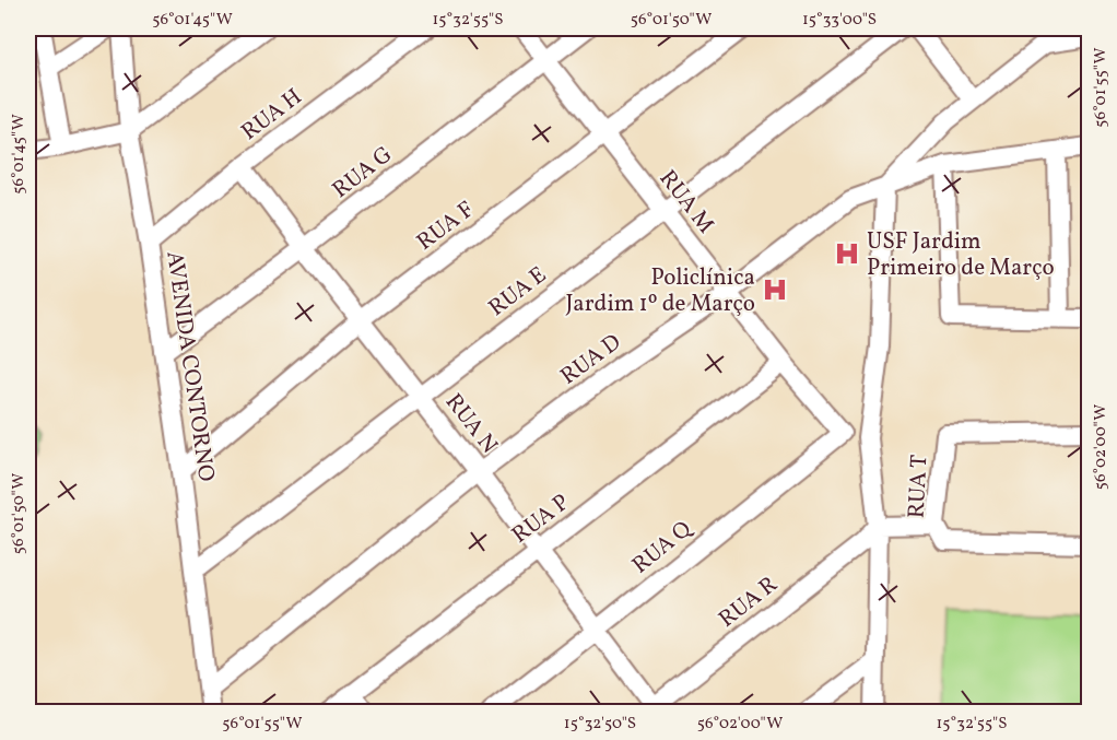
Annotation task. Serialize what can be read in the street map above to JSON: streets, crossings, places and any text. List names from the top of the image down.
{
  "streets": {
    "street": [
      "RUA H",
      "RUA G",
      "RUA M",
      "RUA F",
      "RUA E",
      "RUA D",
      "AVENIDA CONTORNO",
      "RUA N",
      "RUA T",
      "RUA P",
      "RUA Q",
      "RUA R"
    ]
  },
  "crossings": [
    ["RUA H", "AVENIDA CONTORNO"],
    ["RUA H", "RUA N"],
    ["RUA G", "RUA M"],
    ["RUA G", "AVENIDA CONTORNO"],
    ["RUA G", "RUA N"],
    ["RUA M", "RUA F"],
    ["RUA M", "RUA E"],
    ["RUA M", "RUA D"],
    ["RUA M", "RUA P"],
    ["RUA M", "RUA Q"],
    ["RUA F", "AVENIDA CONTORNO"],
    ["RUA F", "RUA N"],
    ["RUA E", "AVENIDA CONTORNO"],
    ["RUA E", "RUA N"],
    ["RUA D", "AVENIDA CONTORNO"],
    ["RUA D", "RUA N"],
    ["RUA N", "RUA P"],
    ["RUA N", "RUA Q"],
    ["RUA N", "RUA R"]
  ],
  "places": {
    "hospital": ["USF Jardim Primeiro de Março", "Policlínica Jardim 1º de Março"]
  },
  "coordinates": [
    "56°01'45\"W",
    "15°32'55\"S",
    "56°01'50\"W",
    "15°33'00\"S",
    "56°01'55\"W",
    "56°02'00\"W",
    "15°32'50\"S"
  ]
}
